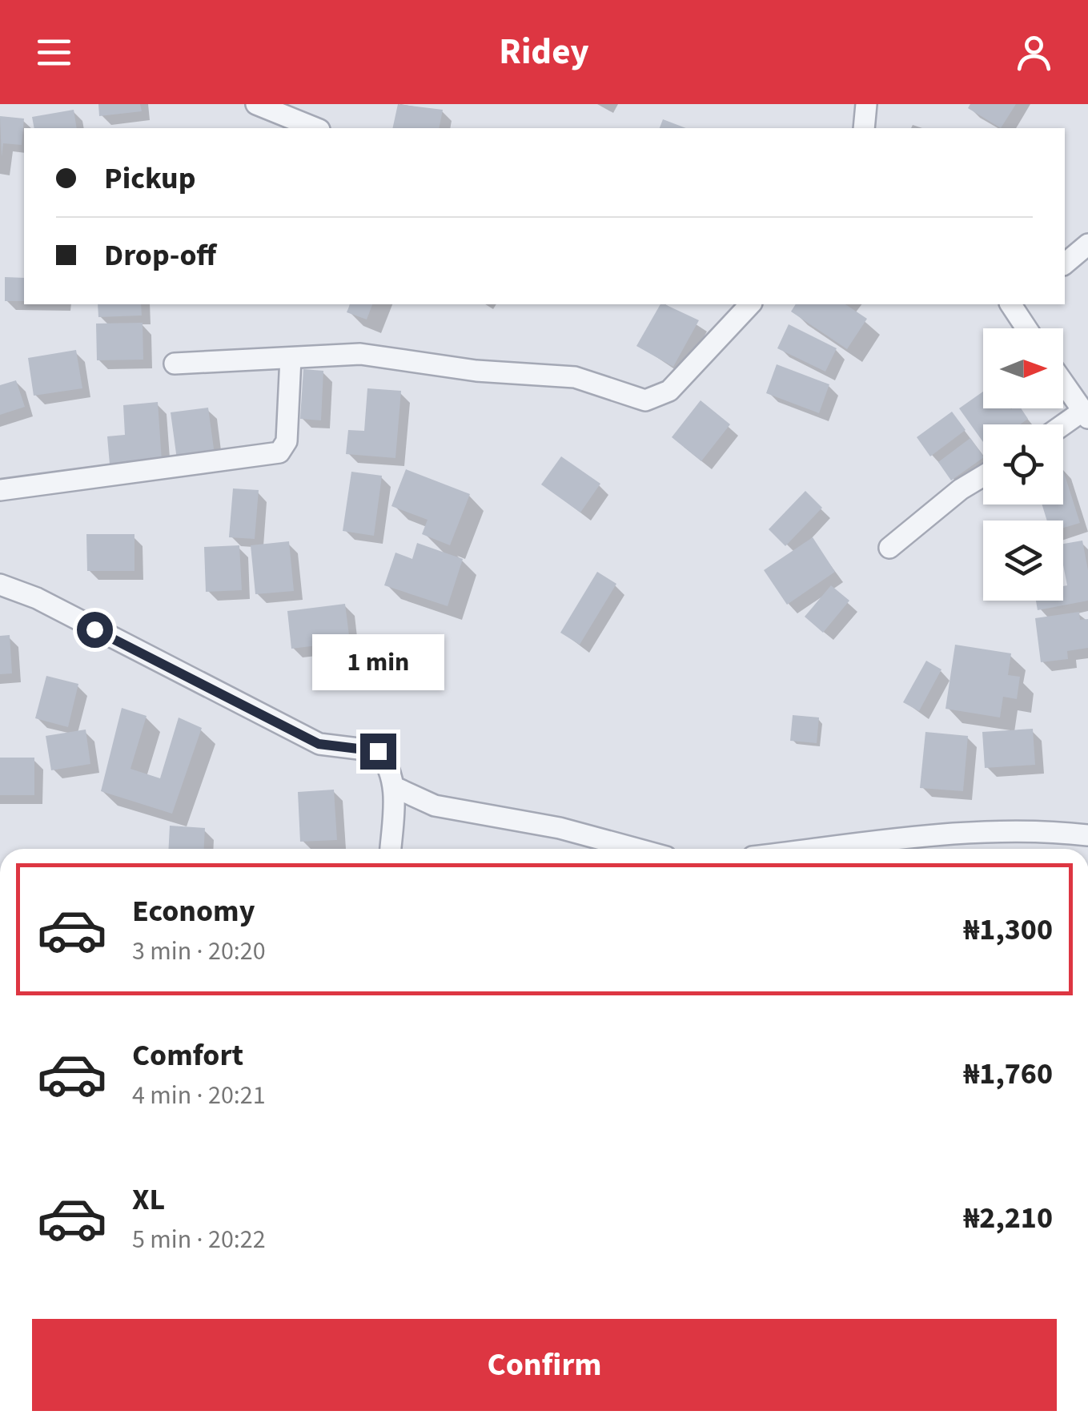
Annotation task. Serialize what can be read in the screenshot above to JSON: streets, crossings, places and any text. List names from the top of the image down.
{
  "north": "right",
  "page": {
    "header": "Ridey",
    "banner": ["Pickup", "Drop-off"],
    "bubble": "1 min",
    "list": [
      {
        "name": "Economy",
        "note": "3 min · 20:20",
        "value": "₦1,300"
      },
      {
        "name": "Comfort",
        "note": "4 min · 20:21",
        "value": "₦1,760"
      },
      {
        "name": "XL",
        "note": "5 min · 20:22",
        "value": "₦2,210"
      }
    ],
    "buttons": "Confirm"
  }
}
